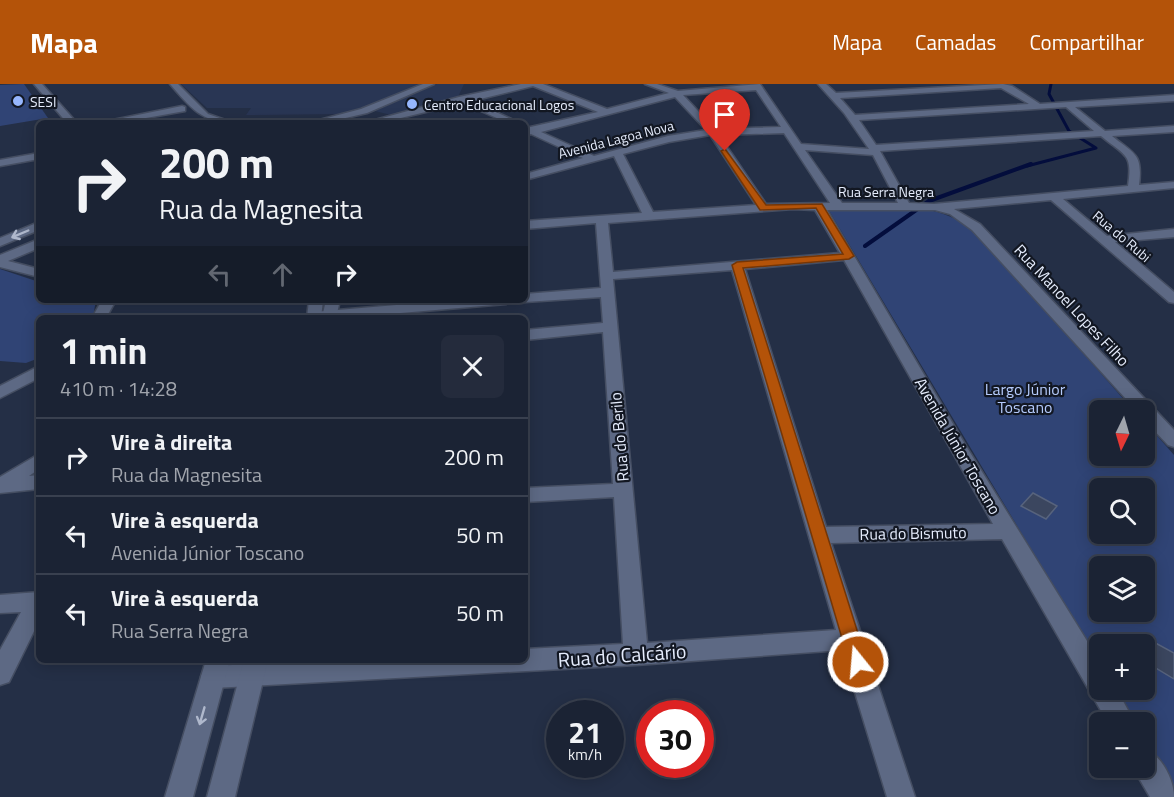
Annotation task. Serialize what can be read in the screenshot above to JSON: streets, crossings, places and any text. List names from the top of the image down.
{
  "streets": {
    "street": [
      "Avenida Lagoa Nova",
      "Rua Serra Negra",
      "Rua do Rubi",
      "Rua Manoel Lopes Filho",
      "Rua do Berilo",
      "Avenida Júnior Toscano",
      "Rua do Bismuto",
      "Rua do Calcário"
    ]
  },
  "crossings": [
    ["Avenida Lagoa Nova", "Avenida Júnior Toscano"],
    ["Rua Serra Negra", "Rua do Rubi"],
    ["Rua Serra Negra", "Rua Manoel Lopes Filho"],
    ["Rua Serra Negra", "Rua do Berilo"],
    ["Rua Serra Negra", "Avenida Júnior Toscano"],
    ["Rua do Berilo", "Rua do Calcário"],
    ["Avenida Júnior Toscano", "Rua do Bismuto"]
  ],
  "parks": ["Largo Júnior Toscano"],
  "places": ["SESI", "Centro Educacional Logos"],
  "north": "bottom",
  "page": {
    "header": "Mapa",
    "nav": ["Mapa", "Camadas", "Compartilhar"],
    "turn": ["200 m", "Rua da Magnesita"],
    "heading": ["1 min", "410 m · 14:28"],
    "map_buttons": ["+", "−"],
    "list": [
      {
        "name": "Vire à direita",
        "note": "Rua da Magnesita",
        "value": "200 m"
      },
      {
        "name": "Vire à esquerda",
        "note": "Avenida Júnior Toscano",
        "value": "50 m"
      },
      {
        "name": "Vire à esquerda",
        "note": "Rua Serra Negra",
        "value": "50 m"
      }
    ],
    "speed": "21 km/h",
    "limit": "30"
  }
}
